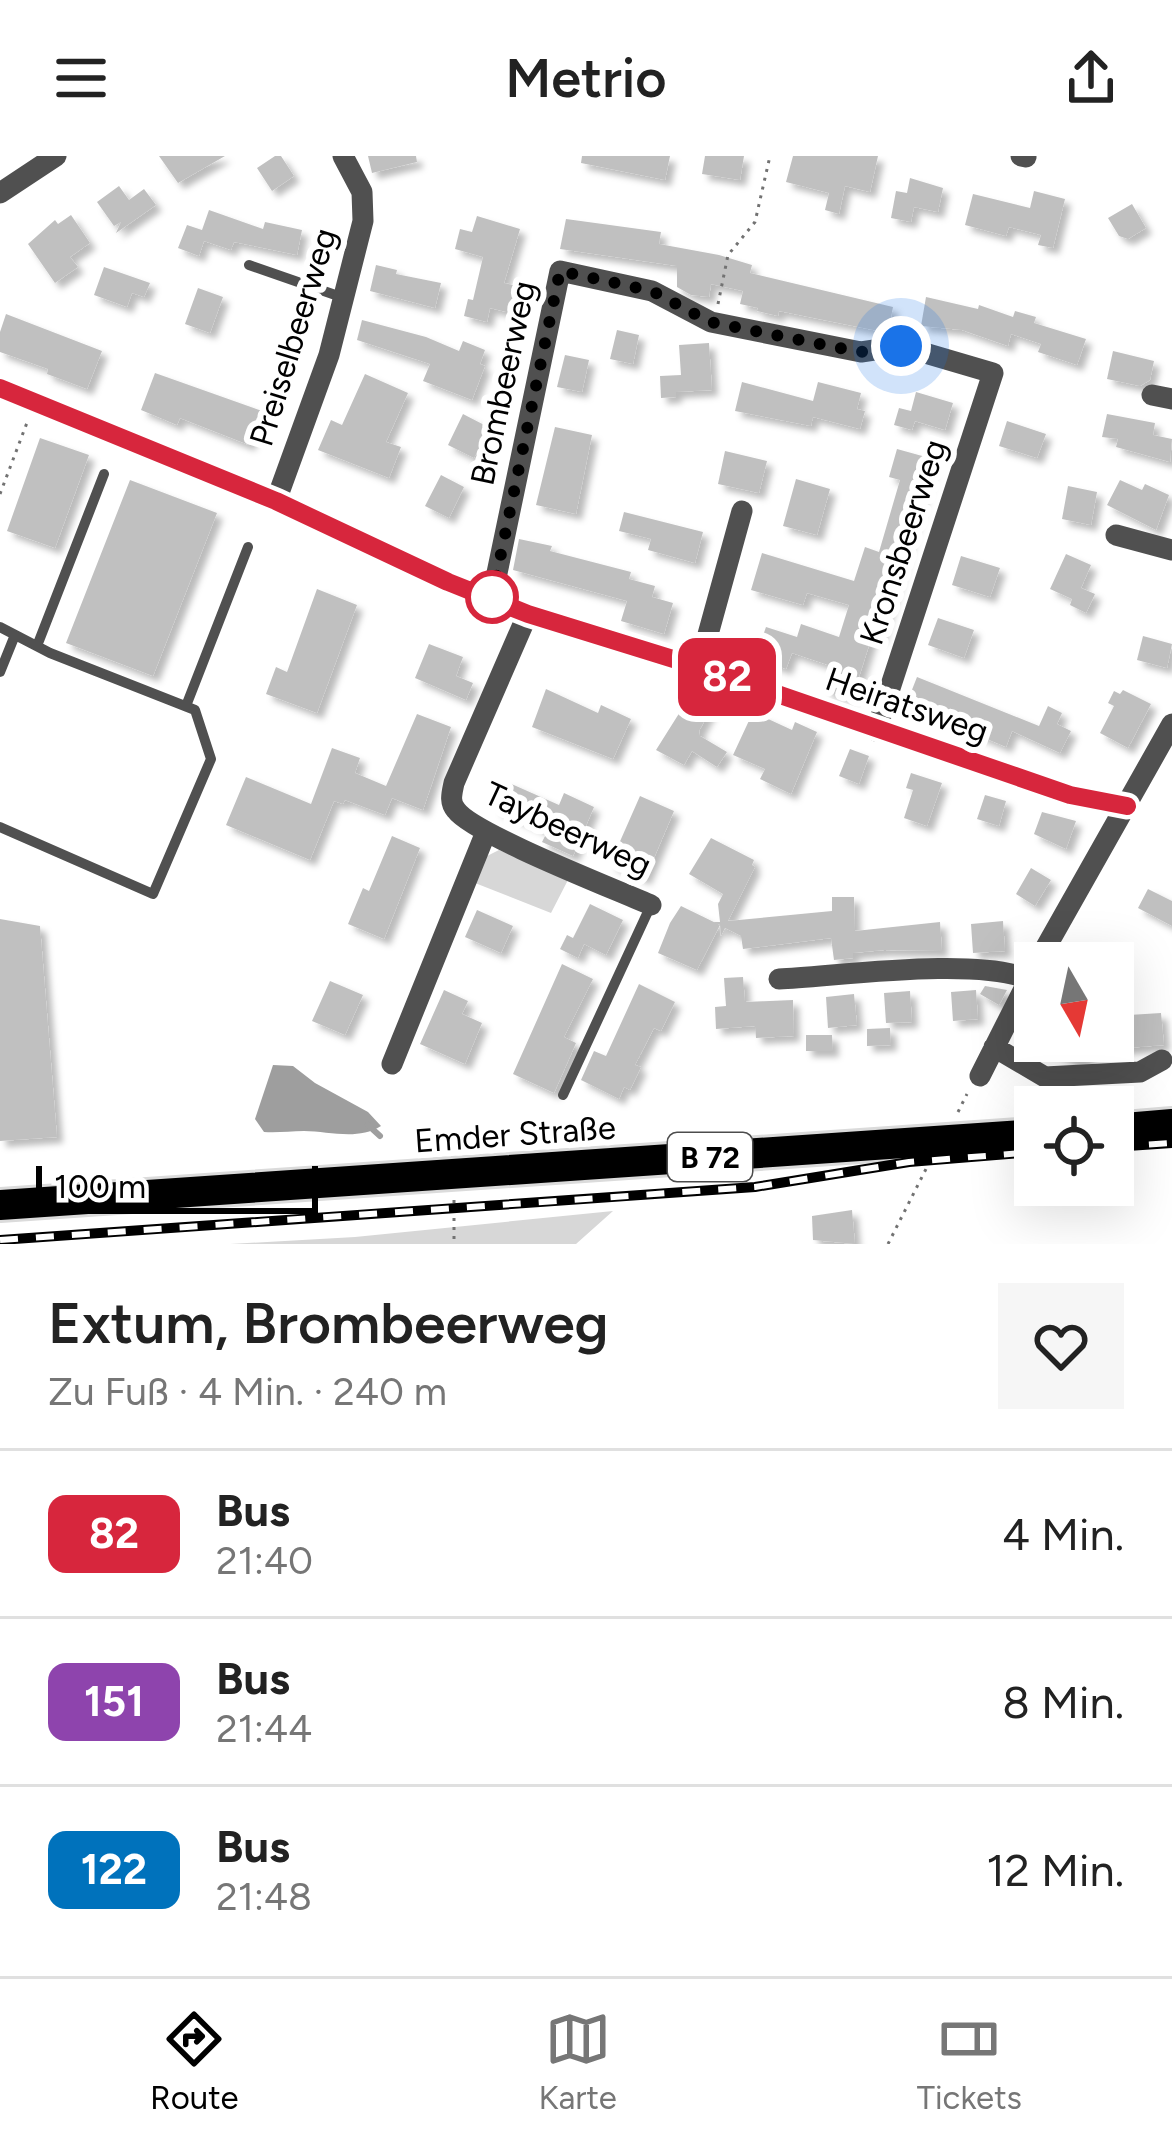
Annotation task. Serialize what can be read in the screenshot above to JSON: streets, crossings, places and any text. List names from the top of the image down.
{
  "streets": {
    "main road": ["Emder Straße", "B 72"],
    "street": [
      "Preiselbeerweg",
      "Brombeerweg",
      "Kronsbeerweg",
      "Heiratsweg",
      "Taybeerweg"
    ]
  },
  "crossings": [
    ["Preiselbeerweg", "Heiratsweg"],
    ["Brombeerweg", "Kronsbeerweg"],
    ["Brombeerweg", "Heiratsweg"],
    ["Kronsbeerweg", "Heiratsweg"],
    ["Heiratsweg", "Taybeerweg"]
  ],
  "lines": ["bus line 82"],
  "scale_bar": "100 m",
  "north": "bottom",
  "page": {
    "header": "Metrio",
    "on_map": "82",
    "scale": "100 m",
    "heading": ["Extum, Brombeerweg", "Zu Fuß · 4 Min. · 240 m"],
    "list": [
      {
        "mark": "82",
        "name": "Bus",
        "note": "21:40",
        "value": "4 Min."
      },
      {
        "mark": "151",
        "name": "Bus",
        "note": "21:44",
        "value": "8 Min."
      },
      {
        "mark": "122",
        "name": "Bus",
        "note": "21:48",
        "value": "12 Min."
      }
    ],
    "tabs": ["Route", "Karte", "Tickets"]
  }
}
